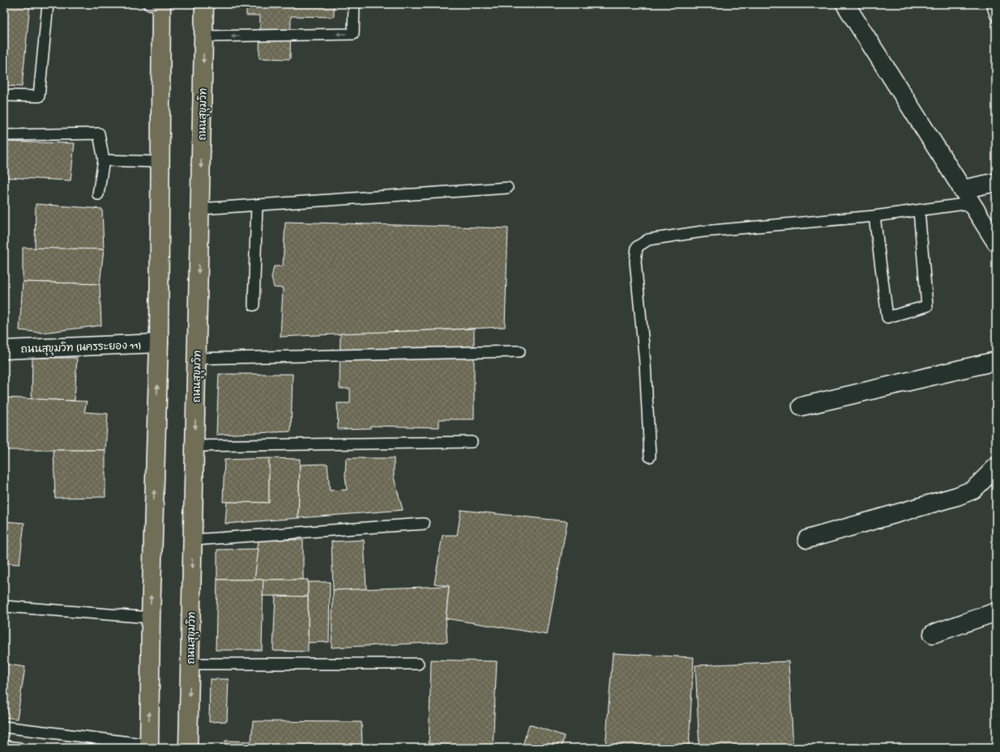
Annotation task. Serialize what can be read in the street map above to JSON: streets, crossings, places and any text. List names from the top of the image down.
{
  "streets": {
    "main road": ["ถนนสุขุมวิท"],
    "street": ["ถนนสุขุมวิท (นครระยอง 11)"]
  }
}
